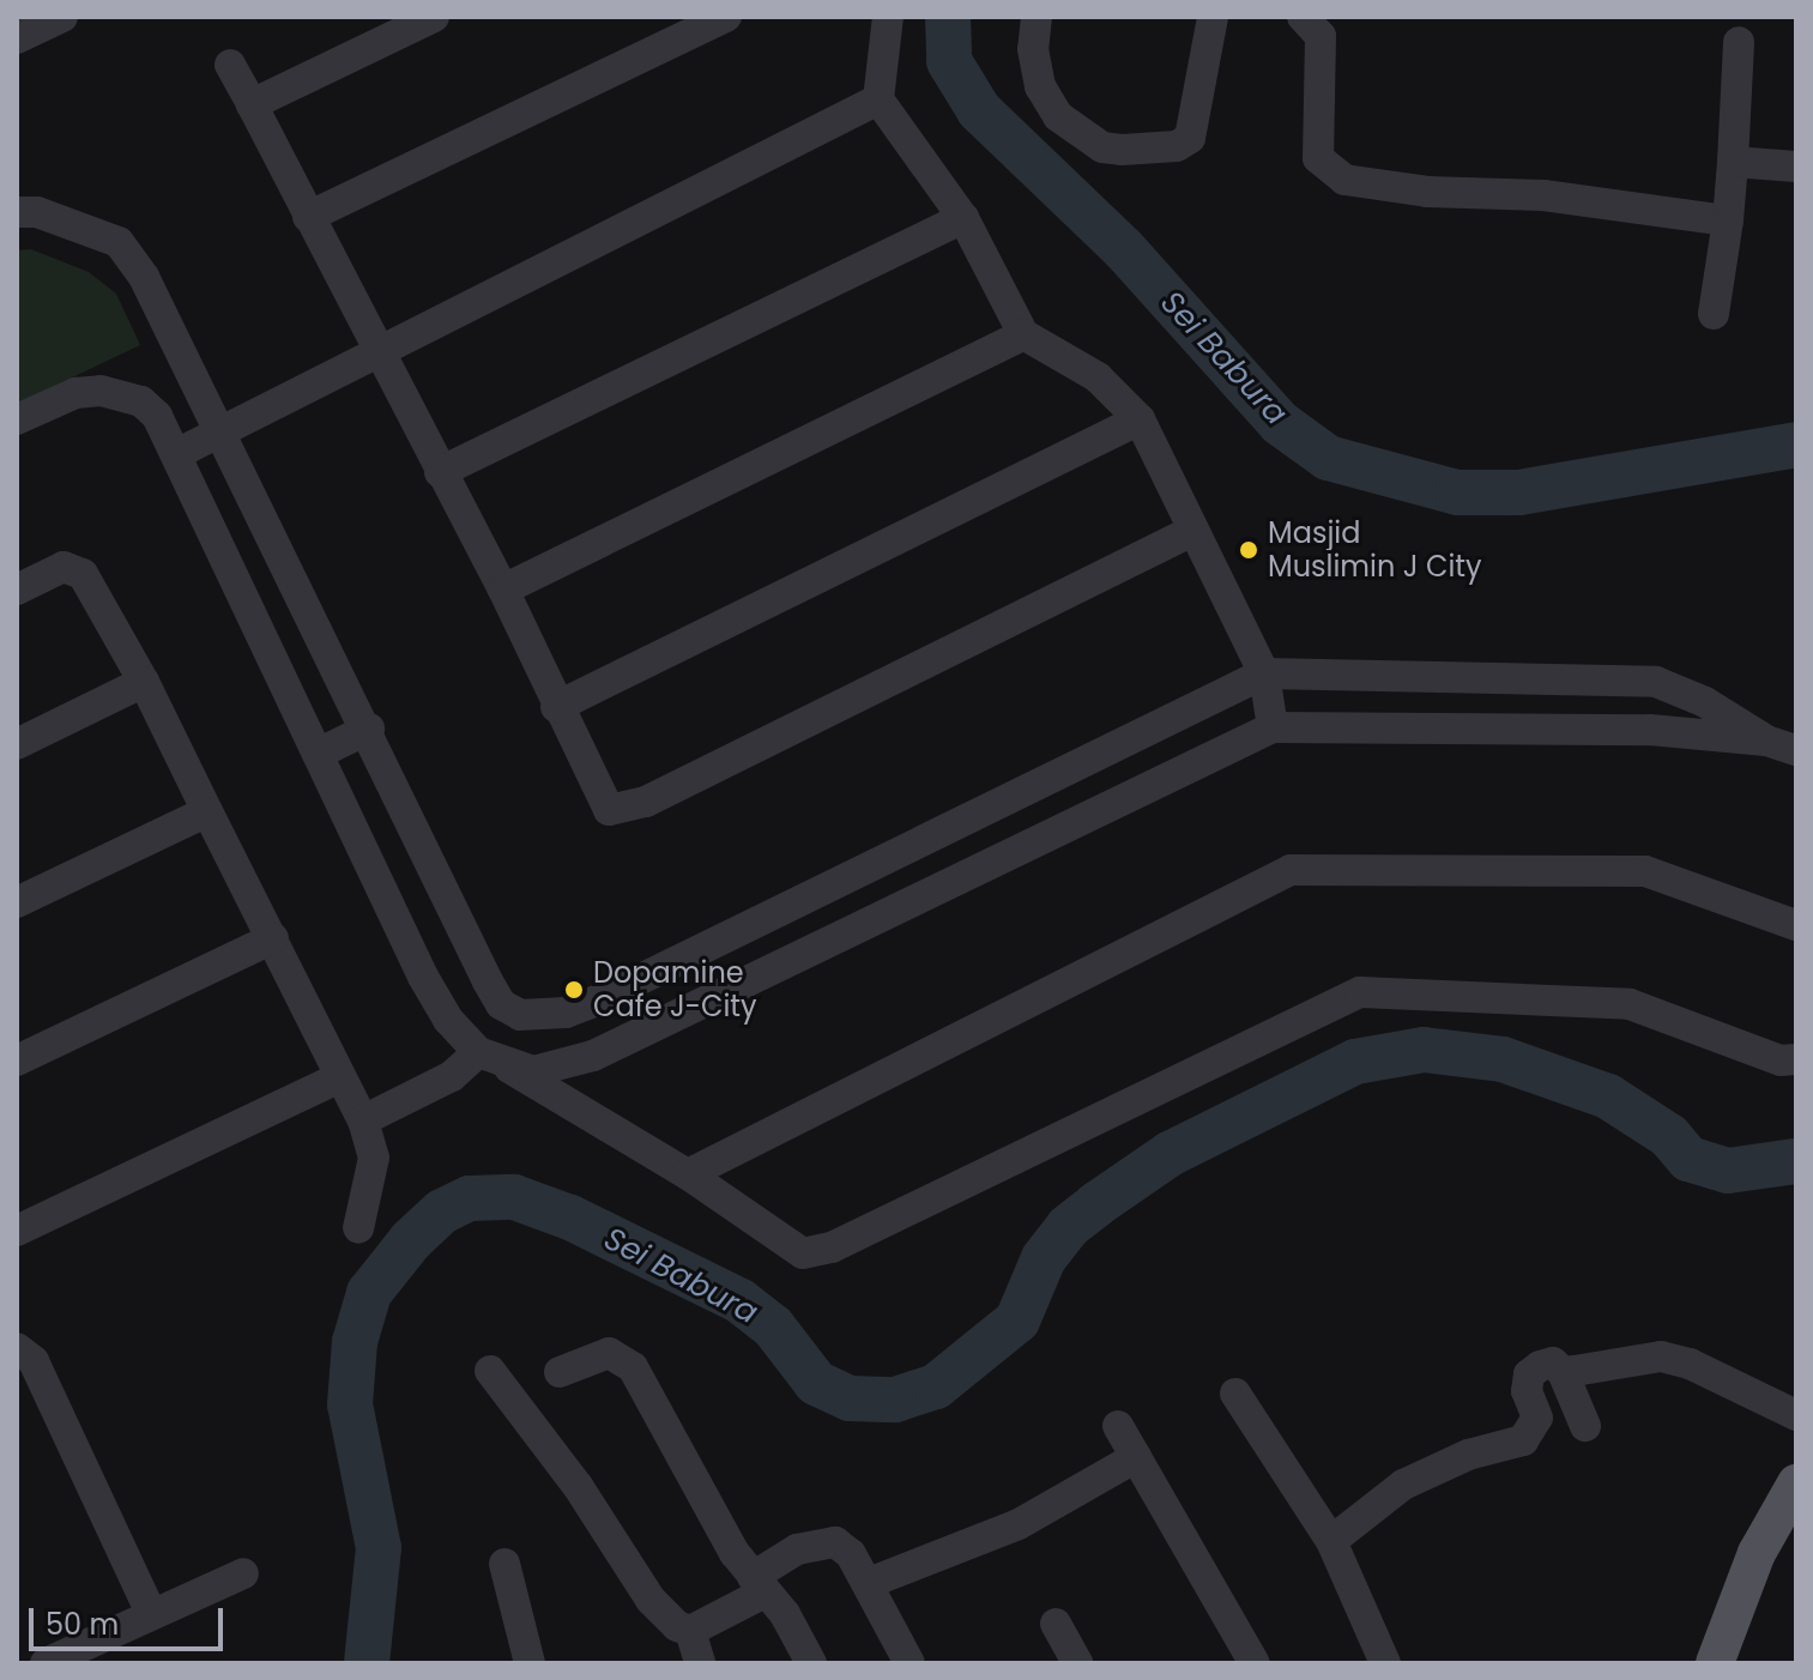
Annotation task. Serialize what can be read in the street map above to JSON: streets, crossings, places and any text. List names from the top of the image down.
{
  "water": ["Sei Babura"],
  "places": ["Masjid Muslimin J City", "Dopamine Cafe J-City"],
  "scale_bar": "50 m"
}
